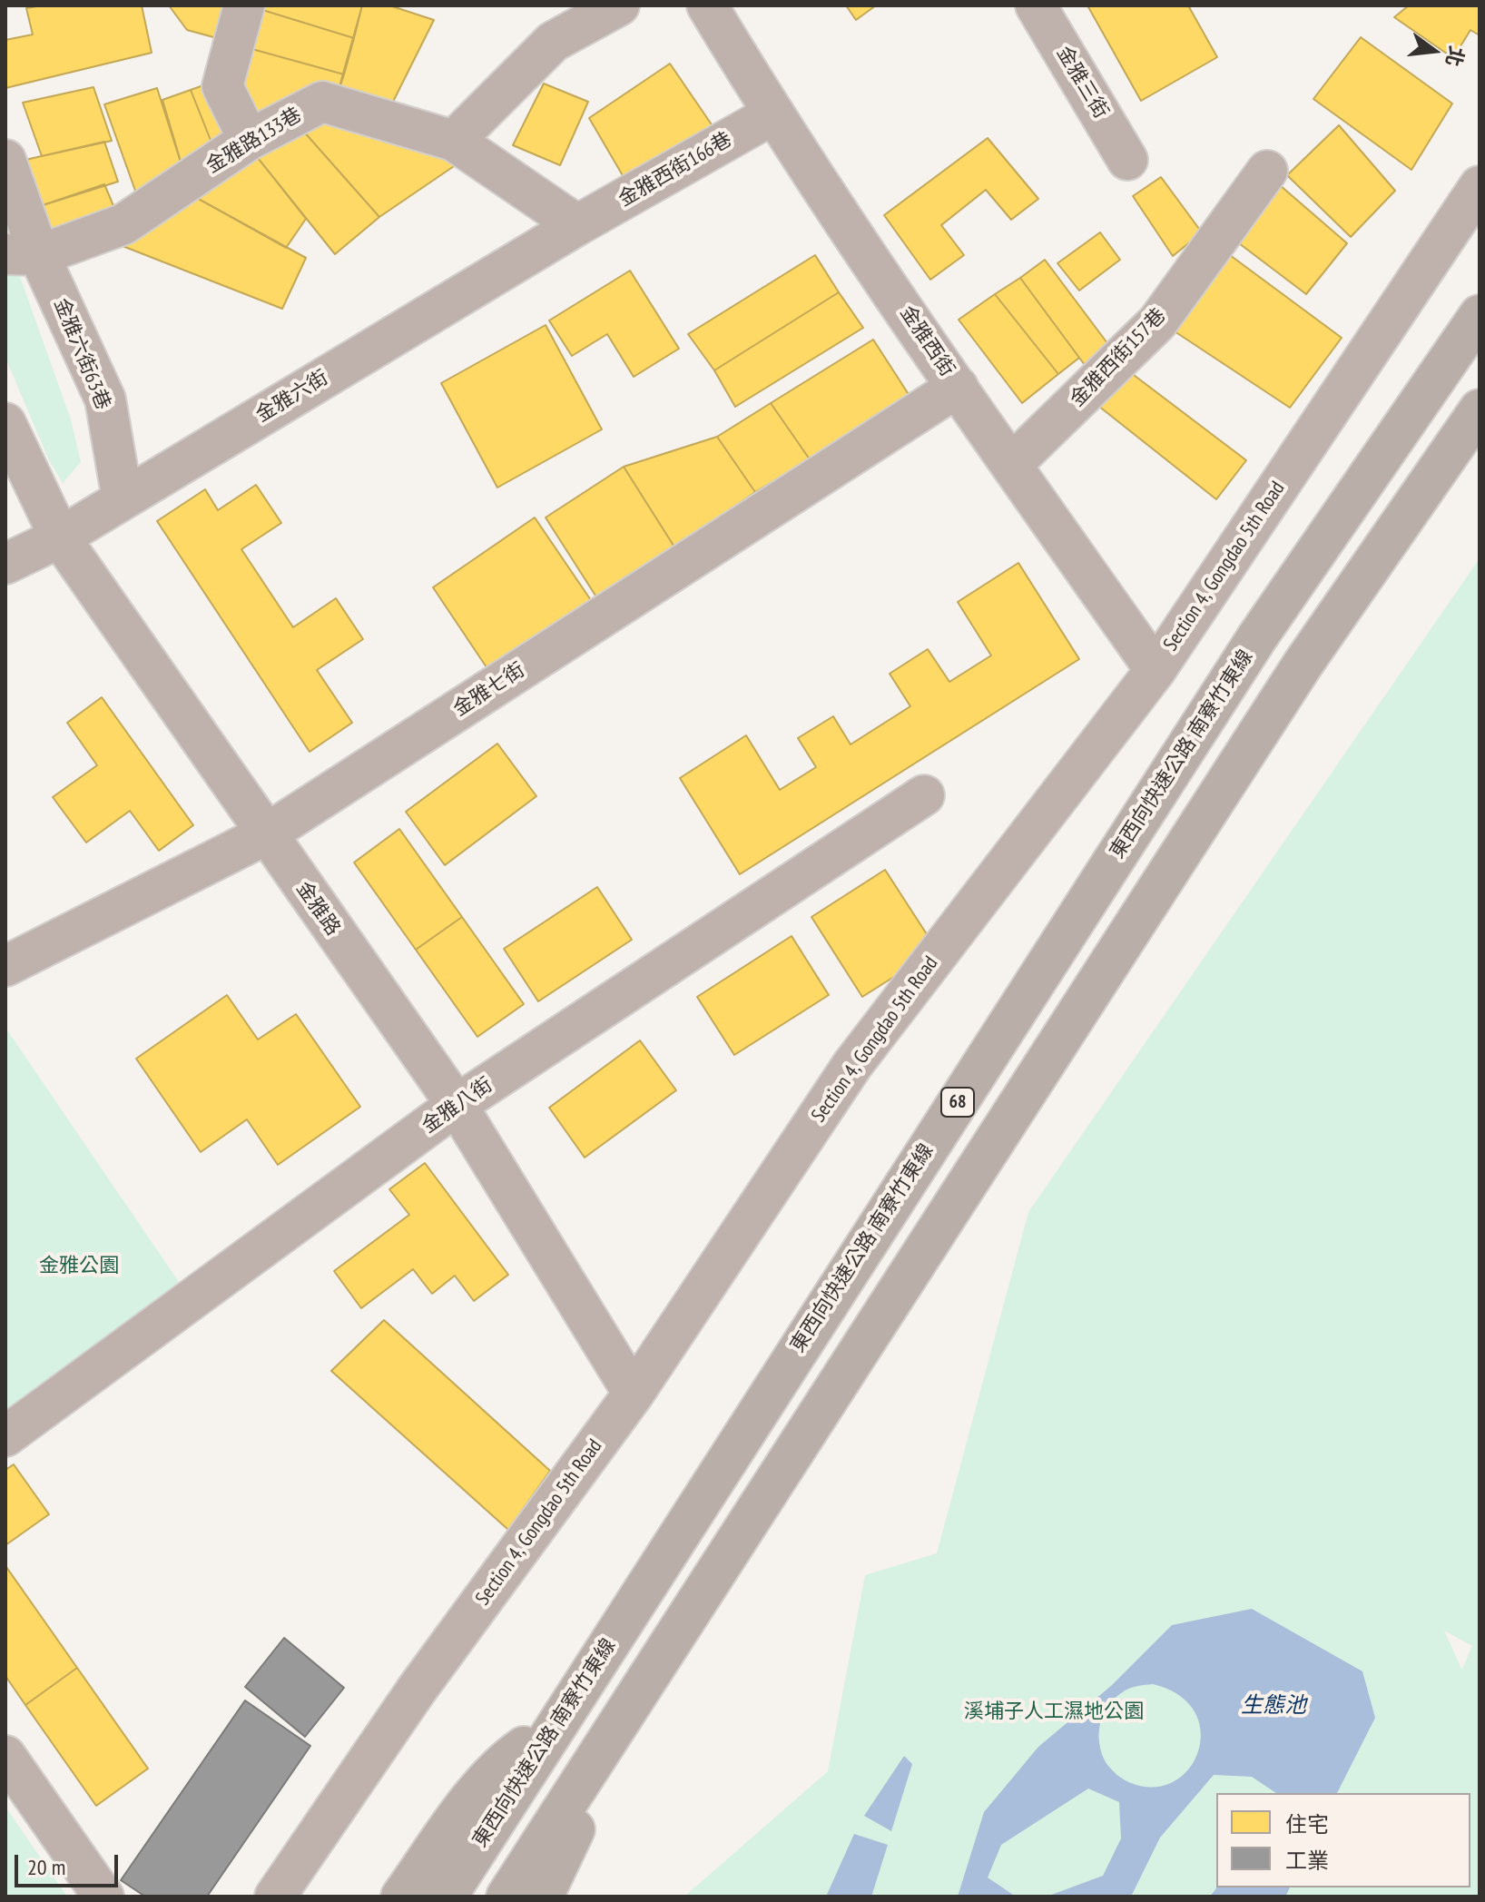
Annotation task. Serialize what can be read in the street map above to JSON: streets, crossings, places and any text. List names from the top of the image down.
{
  "streets": {
    "highway": ["東西向快速公路 南寮竹東線", "68"],
    "street": [
      "金雅三街",
      "金雅路133巷",
      "金雅西街166巷",
      "金雅西街",
      "金雅六街63巷",
      "金雅西街157巷",
      "金雅六街",
      "Section 4, Gongdao 5th Road",
      "金雅七街",
      "金雅路",
      "金雅八街"
    ]
  },
  "crossings": [
    ["金雅路133巷", "金雅西街166巷"],
    ["金雅路133巷", "金雅六街63巷"],
    ["金雅路133巷", "金雅六街"],
    ["金雅西街166巷", "金雅西街"],
    ["金雅西街166巷", "金雅六街"],
    ["金雅西街", "金雅西街157巷"],
    ["金雅西街", "Section 4, Gongdao 5th Road"],
    ["金雅西街", "金雅七街"],
    ["金雅六街63巷", "金雅六街"],
    ["金雅六街", "金雅路"],
    ["Section 4, Gongdao 5th Road", "金雅路"],
    ["金雅七街", "金雅路"],
    ["金雅路", "金雅八街"]
  ],
  "water": ["生態池"],
  "parks": ["金雅公園", "溪埔子人工濕地公園"],
  "legend": ["住宅", "工業"],
  "scale_bar": "20 m",
  "north": "right"
}
